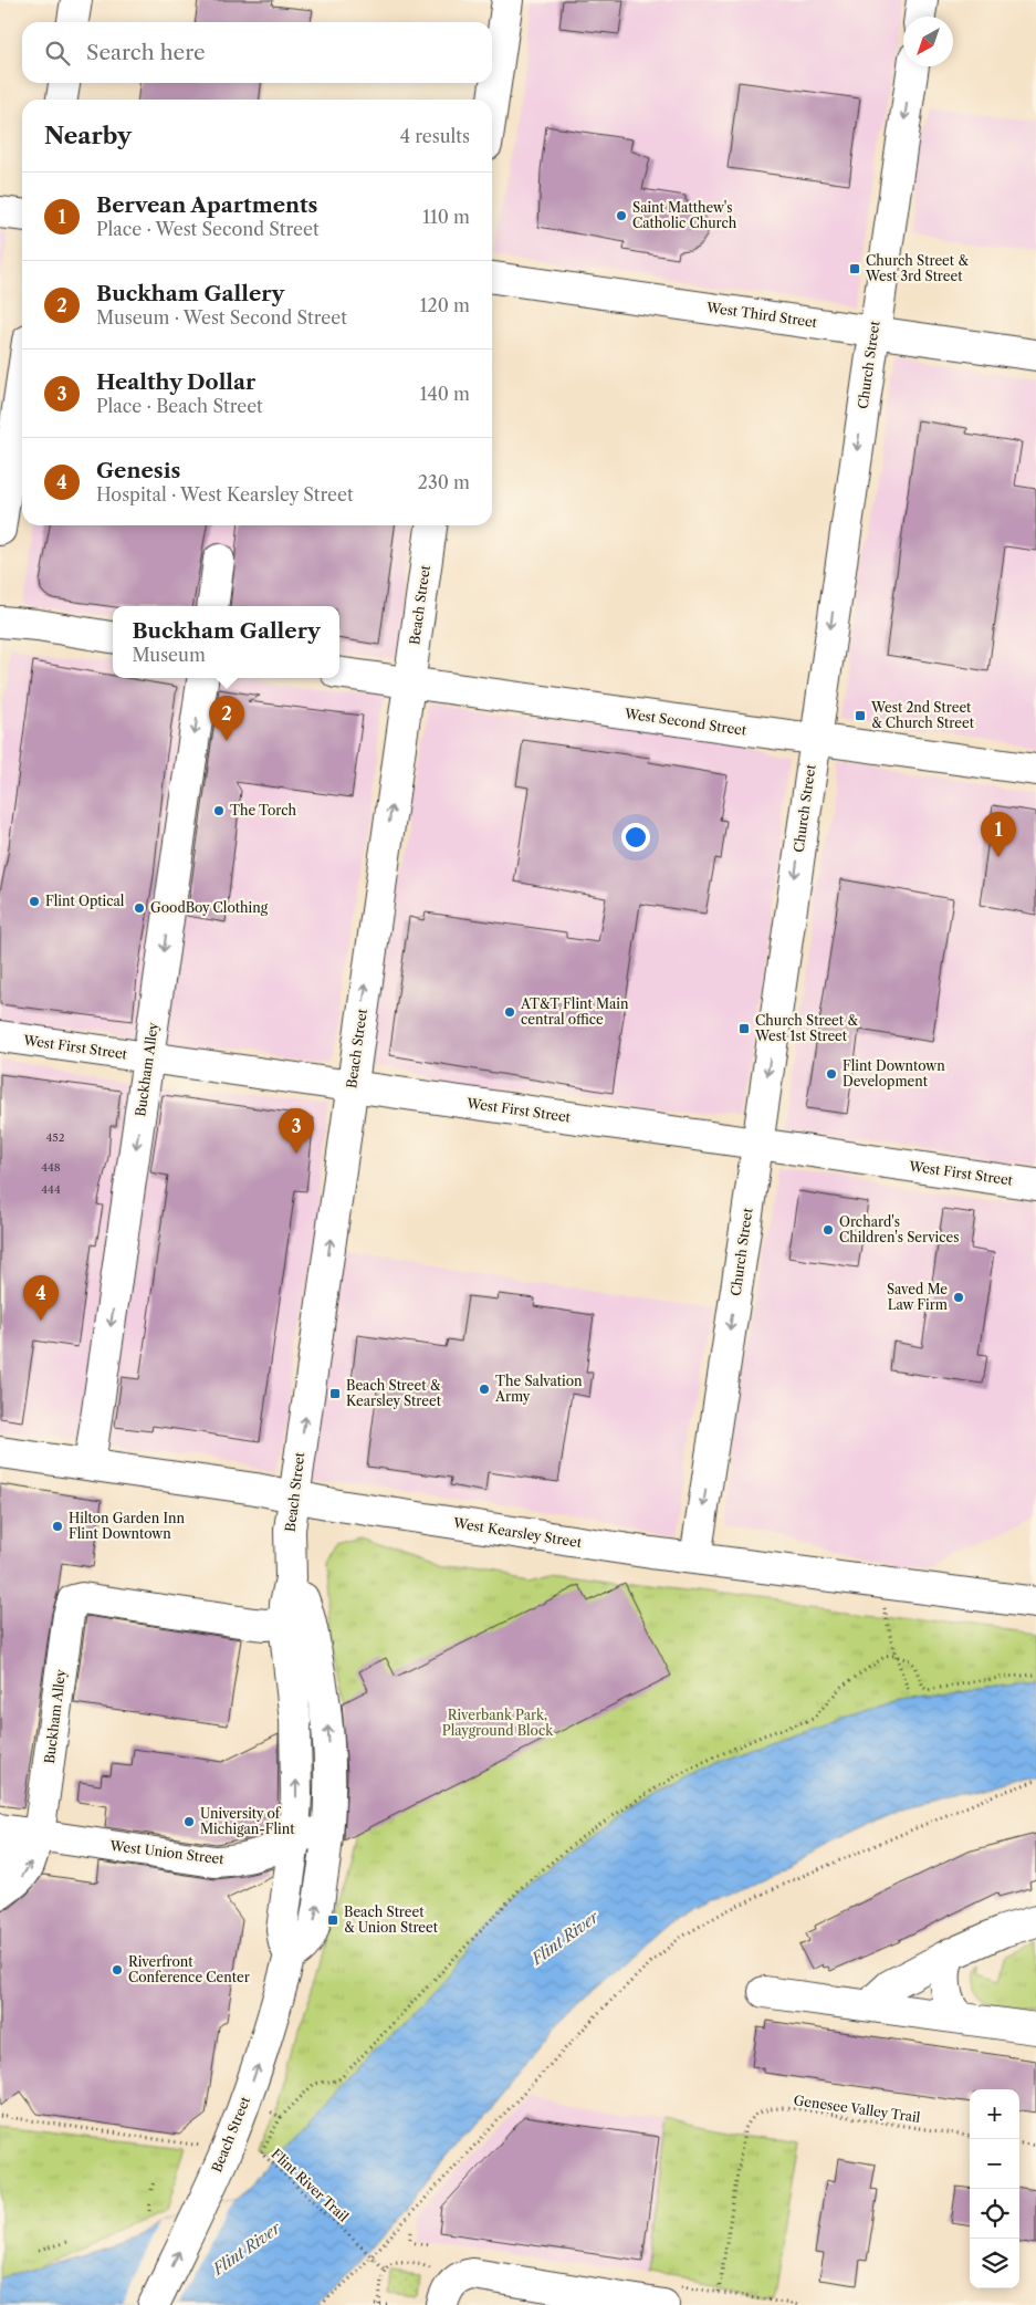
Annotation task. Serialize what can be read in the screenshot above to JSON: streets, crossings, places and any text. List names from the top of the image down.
{
  "streets": {
    "street": [
      "West Third Street",
      "Church Street",
      "Beach Street",
      "West Second Street",
      "West First Street",
      "Buckham Alley",
      "West Kearsley Street",
      "West Union Street"
    ],
    "path": ["Genesee Valley Trail", "Flint River Trail"]
  },
  "crossings": [
    ["West Third Street", "Church Street"],
    ["Church Street", "West Second Street"],
    ["Church Street", "West First Street"],
    ["Church Street", "West Kearsley Street"],
    ["Beach Street", "West Second Street"],
    ["Beach Street", "West First Street"],
    ["Beach Street", "Buckham Alley"],
    ["Beach Street", "West Kearsley Street"],
    ["Beach Street", "West Union Street"],
    ["West First Street", "Buckham Alley"],
    ["Buckham Alley", "West Kearsley Street"],
    ["Buckham Alley", "West Union Street"]
  ],
  "one_way": ["Church Street", "Beach Street", "Buckham Alley"],
  "water": ["Flint River"],
  "parks": ["Riverbank Park, Playground Block"],
  "places": {
    "other": [
      "Saint Matthew's Catholic Church",
      "The Torch",
      "Flint Optical",
      "GoodBoy Clothing",
      "AT&T Flint Main central office",
      "Flint Downtown Development",
      "Orchard's Children's Services",
      "Saved Me Law Firm",
      "The Salvation Army",
      "Hilton Garden Inn Flint Downtown",
      "University of Michigan-Flint",
      "Riverfront Conference Center"
    ],
    "transit": [
      "Church Street & West 3rd Street",
      "West 2nd Street & Church Street",
      "Church Street & West 1st Street",
      "Beach Street & Kearsley Street",
      "Beach Street & Union Street"
    ]
  },
  "house_numbers": ["452", "448", "444"],
  "north": "bottom left",
  "page": {
    "search": "Search here",
    "heading": ["Nearby", "4 results"],
    "list": [
      {
        "mark": "1",
        "name": "Bervean Apartments",
        "note": "Place · West Second Street",
        "value": "110 m"
      },
      {
        "mark": "2",
        "name": "Buckham Gallery",
        "note": "Museum · West Second Street",
        "value": "120 m"
      },
      {
        "mark": "3",
        "name": "Healthy Dollar",
        "note": "Place · Beach Street",
        "value": "140 m"
      },
      {
        "mark": "4",
        "name": "Genesis",
        "note": "Hospital · West Kearsley Street",
        "value": "230 m"
      }
    ],
    "popup": ["Buckham Gallery", "Museum"],
    "pins": [
      "2",
      "1",
      "3",
      "4"
    ],
    "map_buttons": ["+", "−"]
  }
}
